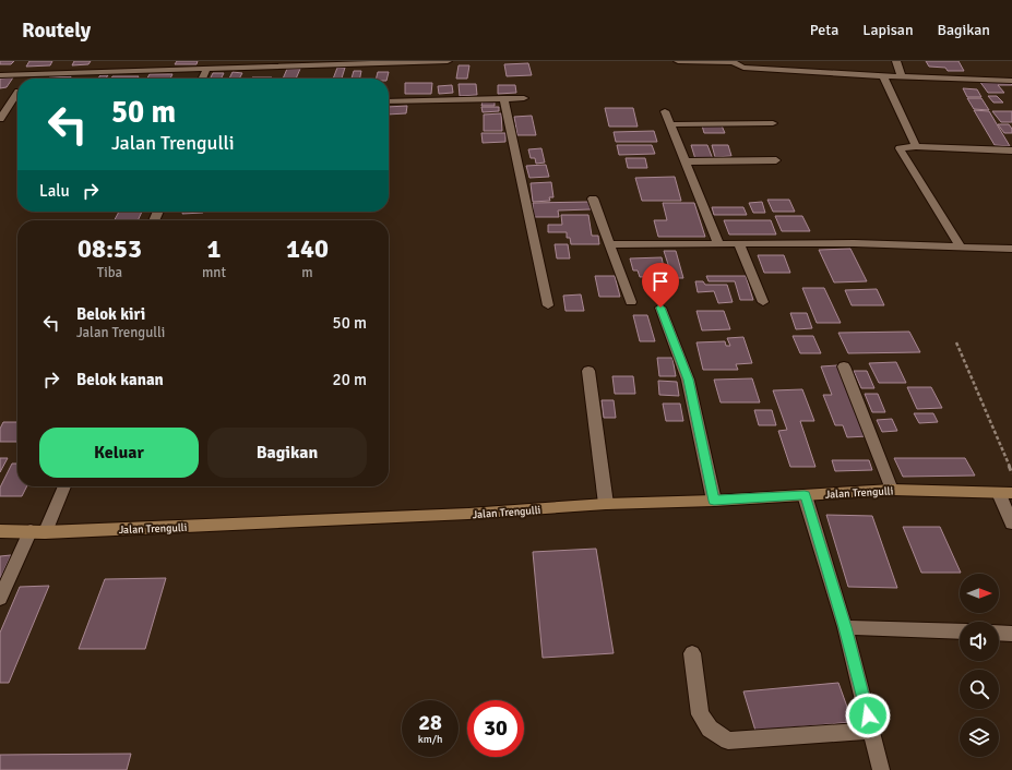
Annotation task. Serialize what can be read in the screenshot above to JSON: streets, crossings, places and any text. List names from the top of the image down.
{
  "streets": {
    "main road": ["Jalan Trengulli"]
  },
  "north": "right",
  "page": {
    "header": "Routely",
    "nav": ["Peta", "Lapisan", "Bagikan"],
    "turn": ["50 m", "Jalan Trengulli"],
    "then": "Lalu",
    "eta": [
      "08:53",
      "Tiba",
      "1",
      "mnt",
      "140",
      "m"
    ],
    "list": [
      {
        "name": "Belok kiri",
        "note": "Jalan Trengulli",
        "value": "50 m"
      },
      {
        "name": "Belok kanan",
        "value": "20 m"
      }
    ],
    "buttons": ["Keluar", "Bagikan"],
    "speed": "28 km/h",
    "limit": "30"
  }
}
